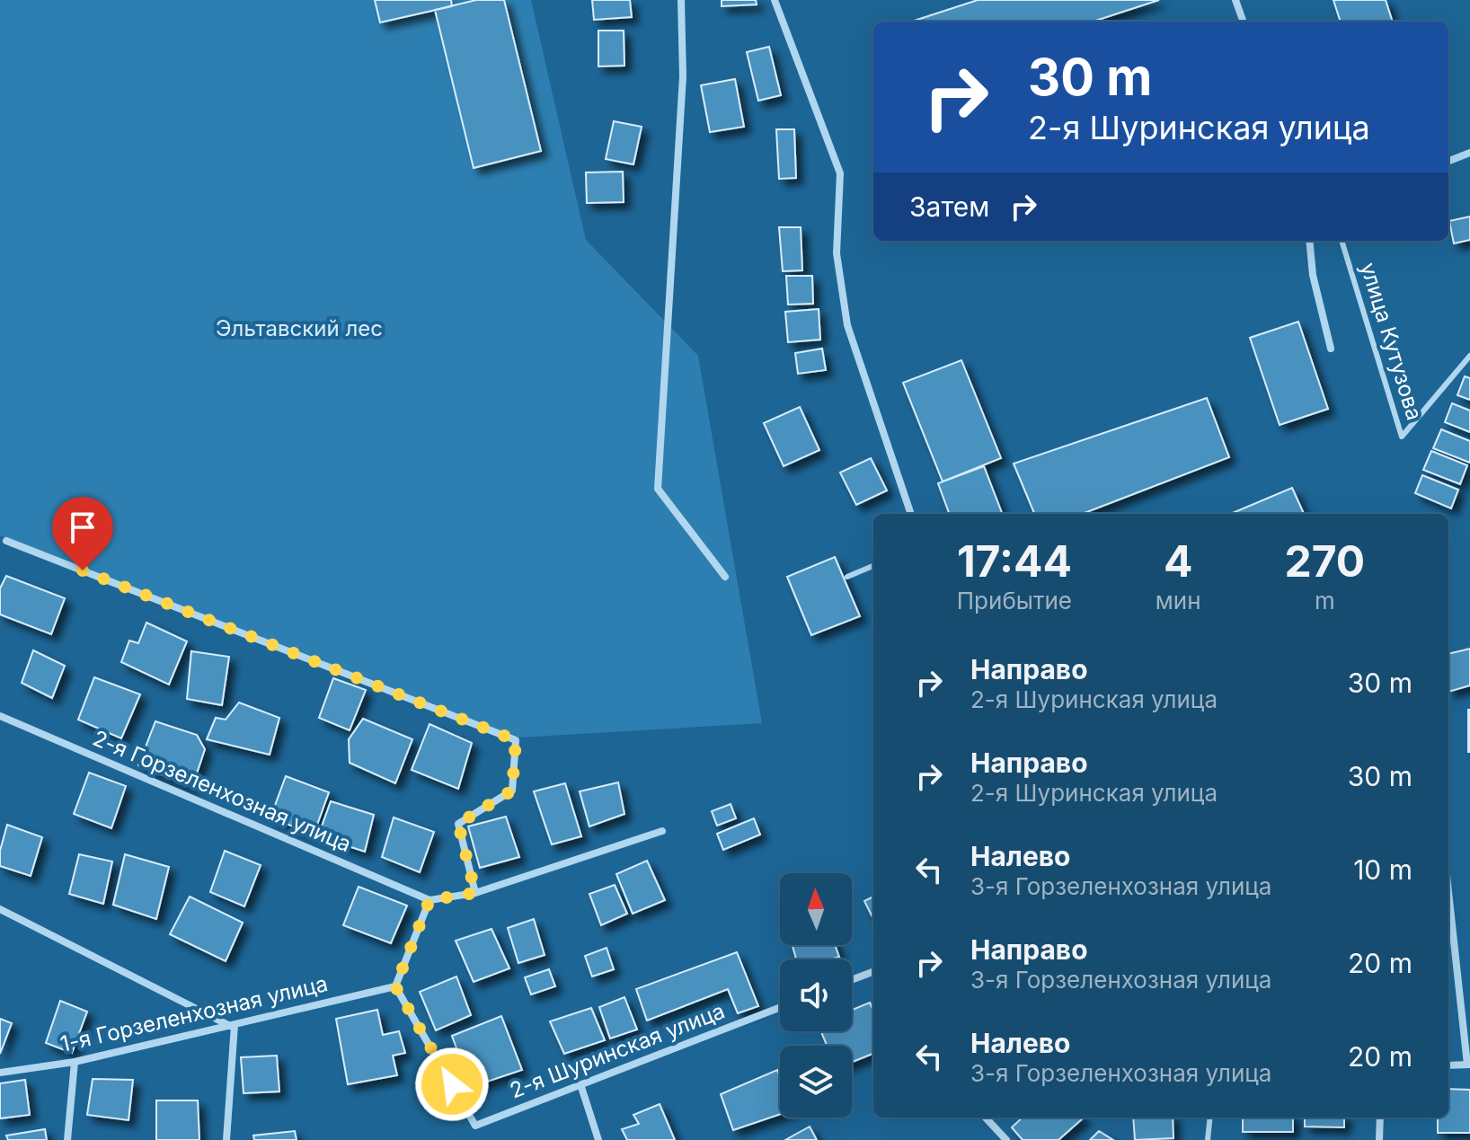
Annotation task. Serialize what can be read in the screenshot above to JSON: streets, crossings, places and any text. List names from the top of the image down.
{
  "streets": {
    "street": ["2-я Горзеленхозная улица", "1-я Горзеленхозная улица", "2-я Шуринская улица"],
    "lane": ["улица Кутузова"]
  },
  "crossings": [
    ["1-я Горзеленхозная улица", "2-я Шуринская улица"]
  ],
  "parks": ["Эльтавский лес"],
  "north": "top",
  "page": {
    "turn": ["30 m", "2-я Шуринская улица"],
    "then": "Затем",
    "eta": [
      "17:44",
      "Прибытие",
      "4",
      "мин",
      "270",
      "m"
    ],
    "list": [
      {
        "name": "Направо",
        "note": "2-я Шуринская улица",
        "value": "30 m"
      },
      {
        "name": "Направо",
        "note": "2-я Шуринская улица",
        "value": "30 m"
      },
      {
        "name": "Налево",
        "note": "3-я Горзеленхозная улица",
        "value": "10 m"
      },
      {
        "name": "Направо",
        "note": "3-я Горзеленхозная улица",
        "value": "20 m"
      },
      {
        "name": "Налево",
        "note": "3-я Горзеленхозная улица",
        "value": "20 m"
      }
    ]
  }
}
